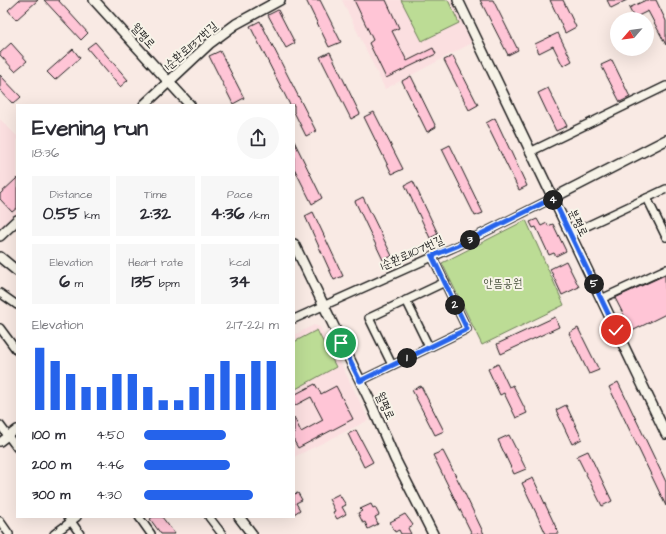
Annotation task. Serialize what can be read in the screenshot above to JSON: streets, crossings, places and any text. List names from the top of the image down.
{
  "streets": {
    "street": [
      "월평로",
      "1순환로1137번길",
      "분평로",
      "1순환로1107번길"
    ]
  },
  "crossings": [
    ["월평로", "1순환로1137번길"],
    ["월평로", "1순환로1107번길"],
    ["분평로", "1순환로1107번길"]
  ],
  "parks": ["안뜸공원"],
  "north": "bottom left",
  "page": {
    "heading": ["Evening run", "18:36"],
    "stats": [
      ["Distance", "0.55 km"],
      ["Time", "2:32"],
      ["Pace", "4:36 /km"],
      ["Elevation", "6 m"],
      ["Heart rate", "135 bpm"],
      ["kcal", "34"]
    ],
    "pins": [
      "4",
      "3",
      "5",
      "2",
      "1"
    ],
    "chart": ["Elevation", "217–221 m"],
    "list": [
      {
        "name": "100 m",
        "note": "4:50"
      },
      {
        "name": "200 m",
        "note": "4:46"
      },
      {
        "name": "300 m",
        "note": "4:30"
      }
    ]
  }
}
